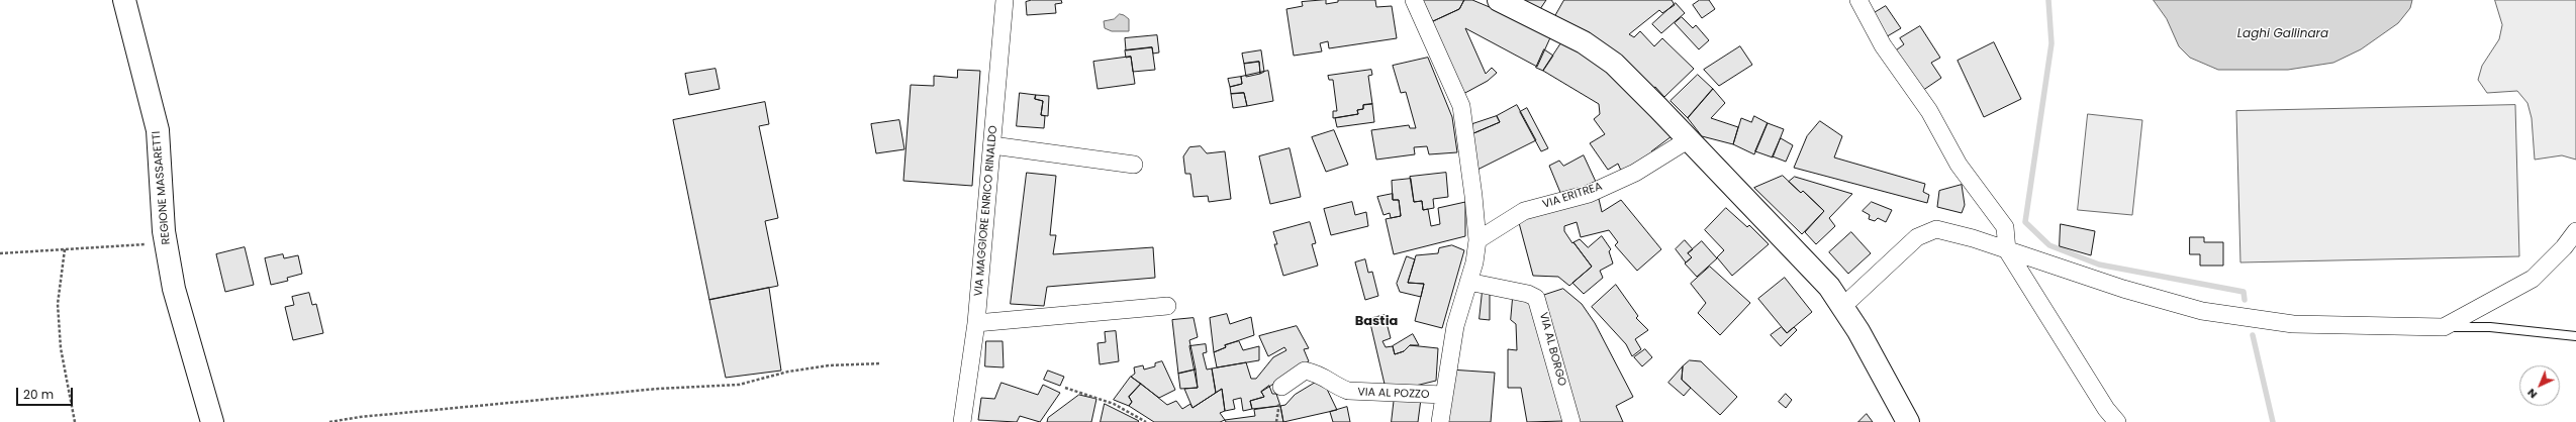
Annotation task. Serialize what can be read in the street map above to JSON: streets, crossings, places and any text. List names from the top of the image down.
{
  "streets": {
    "main road": ["REGIONE MASSARETTI"],
    "street": [
      "VIA ERITREA",
      "VIA MAGGIORE ENRICO RINALDO",
      "VIA AL BORGO",
      "VIA AL POZZO"
    ]
  },
  "districts": ["Bastia"],
  "water": ["Laghi Gallinara"],
  "scale_bar": "20 m",
  "north": "bottom left"
}
